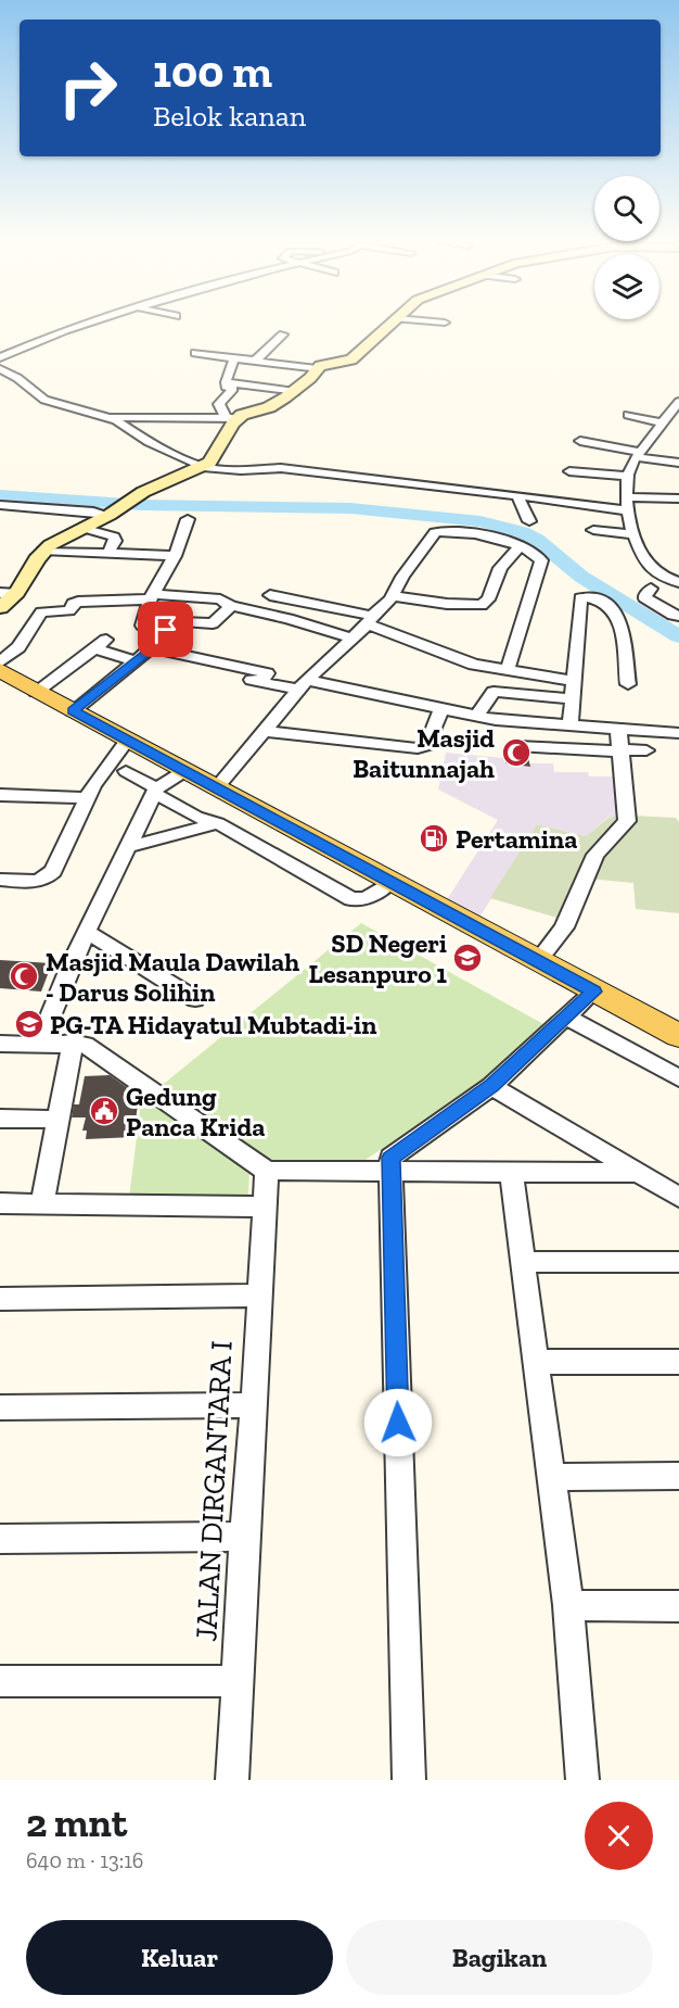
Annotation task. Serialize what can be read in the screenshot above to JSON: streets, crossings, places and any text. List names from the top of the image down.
{
  "streets": {
    "street": ["JALAN DIRGANTARA I"]
  },
  "places": {
    "mosque": ["Masjid Baitunnajah", "Masjid Maula Dawilah - Darus Solihin"],
    "fuel station": ["Pertamina"],
    "school or university": ["SD Negeri Lesanpuro 1", "PG-TA Hidayatul Mubtadi-in"],
    "public building": ["Gedung Panca Krida"]
  },
  "page": {
    "turn": ["100 m", "Belok kanan"],
    "heading": ["2 mnt", "640 m · 13:16"],
    "buttons": ["Keluar", "Bagikan"]
  }
}
